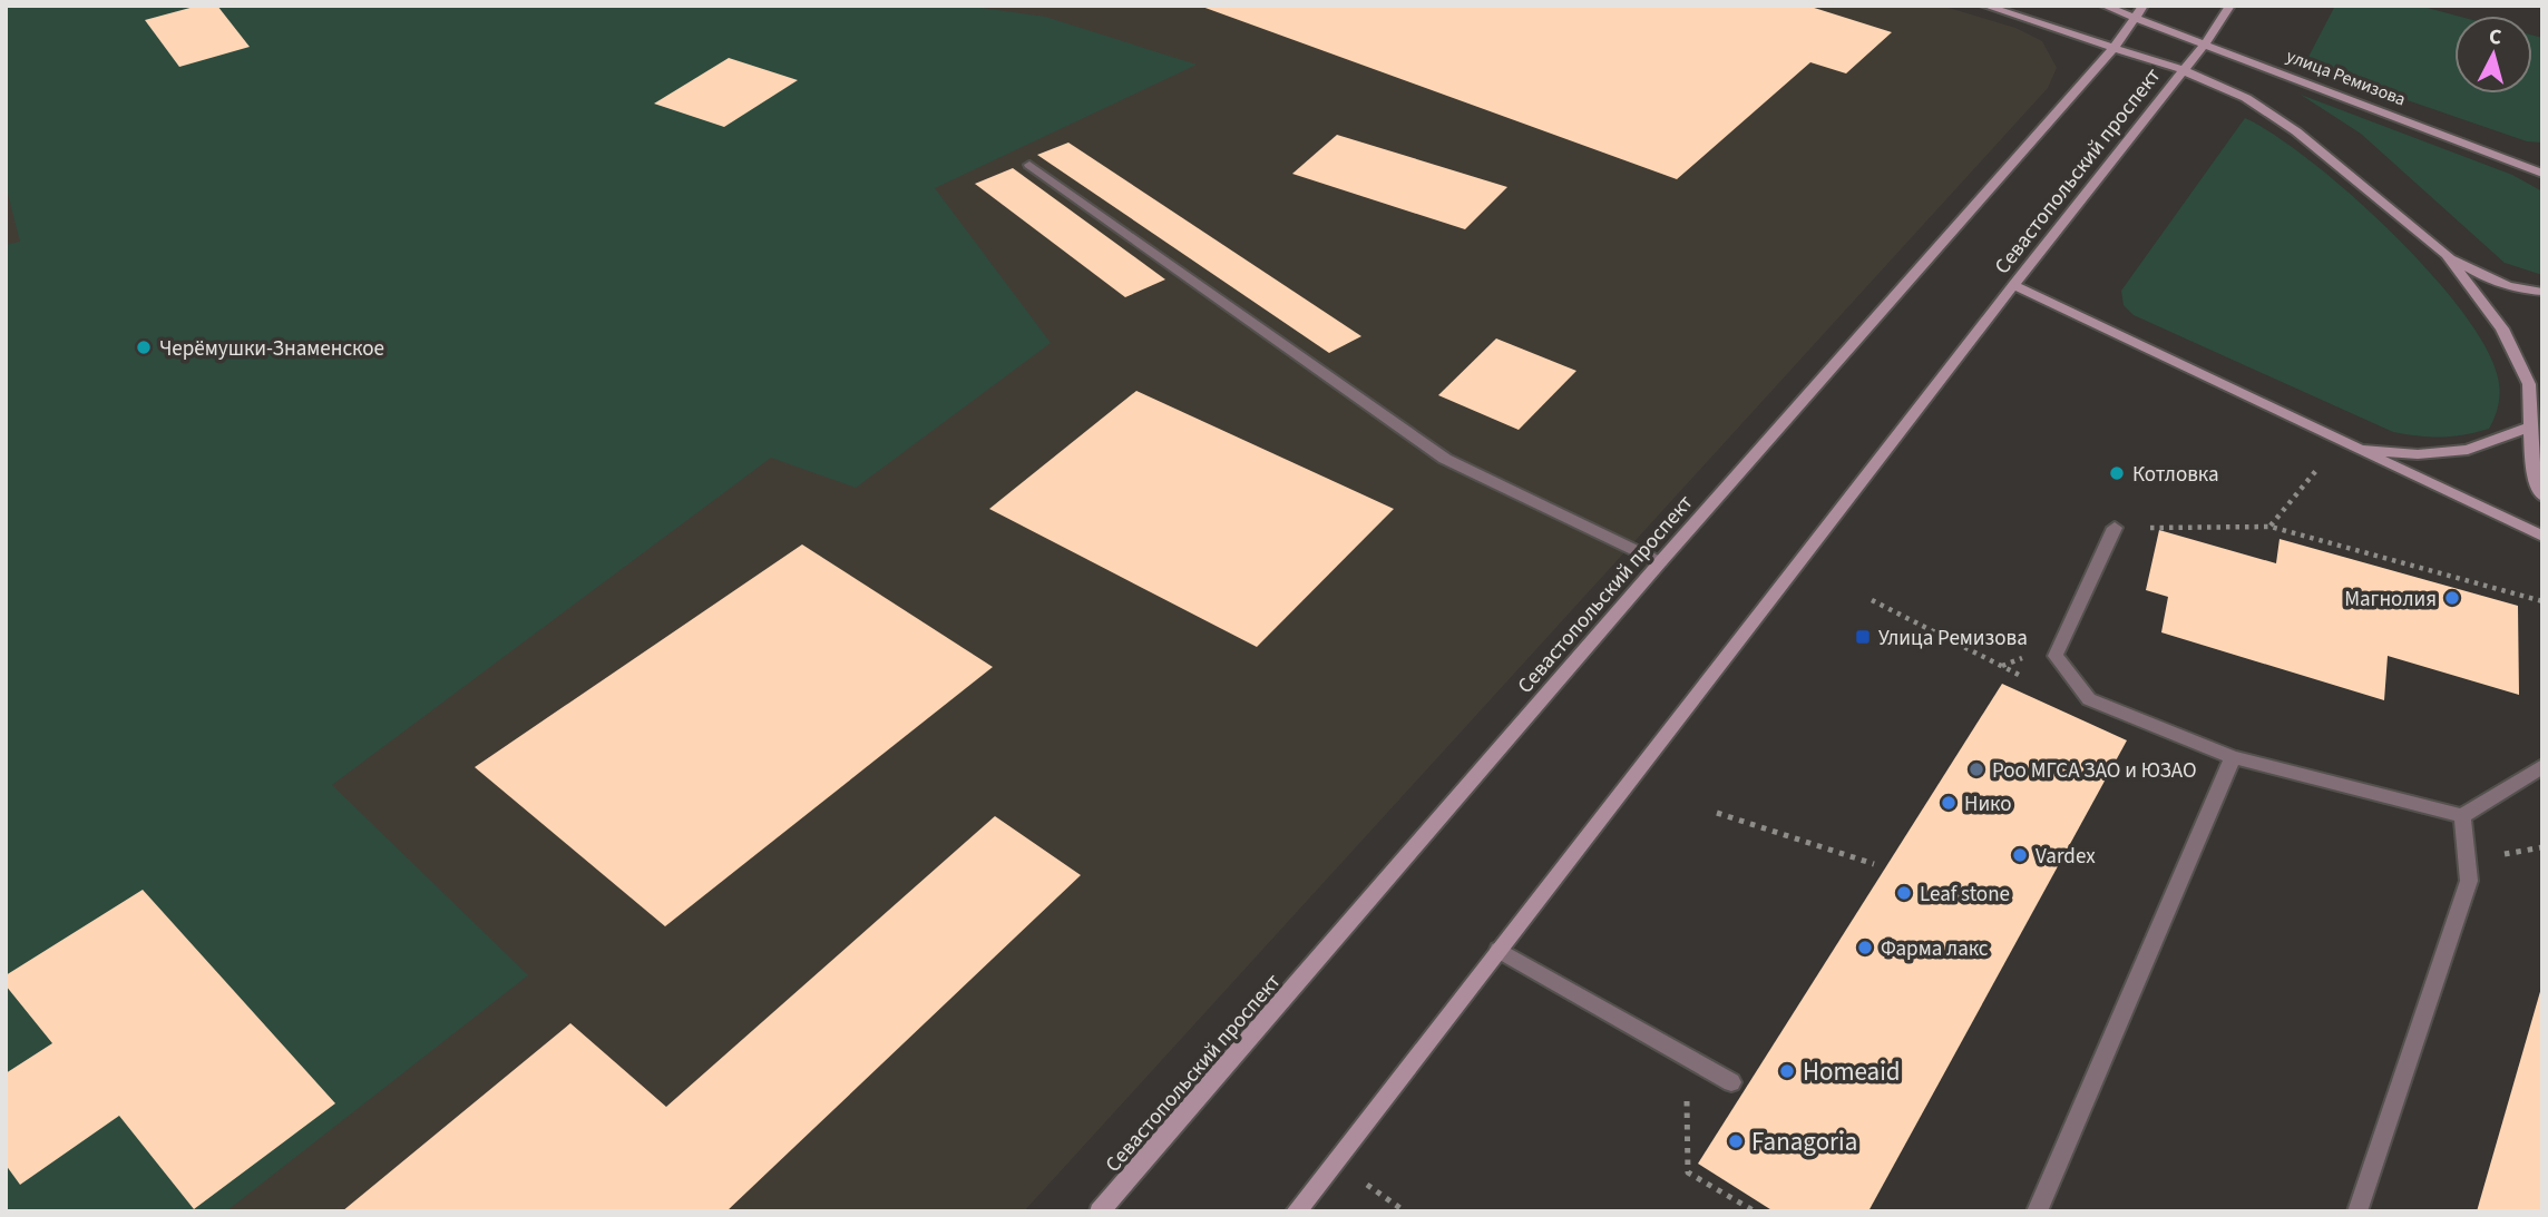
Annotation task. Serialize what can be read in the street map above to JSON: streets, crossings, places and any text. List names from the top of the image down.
{
  "streets": {
    "main road": ["улица Ремизова", "Севастопольский проспект"]
  },
  "crossings": [
    ["улица Ремизова", "Севастопольский проспект"]
  ],
  "places": {
    "other": [
      "Черёмушки-Знаменское",
      "Котловка",
      "Магнолия",
      "Роо МГСА ЗАО и ЮЗАО",
      "Нико",
      "Vardex",
      "Leaf stone",
      "Фарма лакс",
      "Homeaid",
      "Fanagoria"
    ],
    "transit": ["Улица Ремизова"]
  },
  "north": "top"
}
